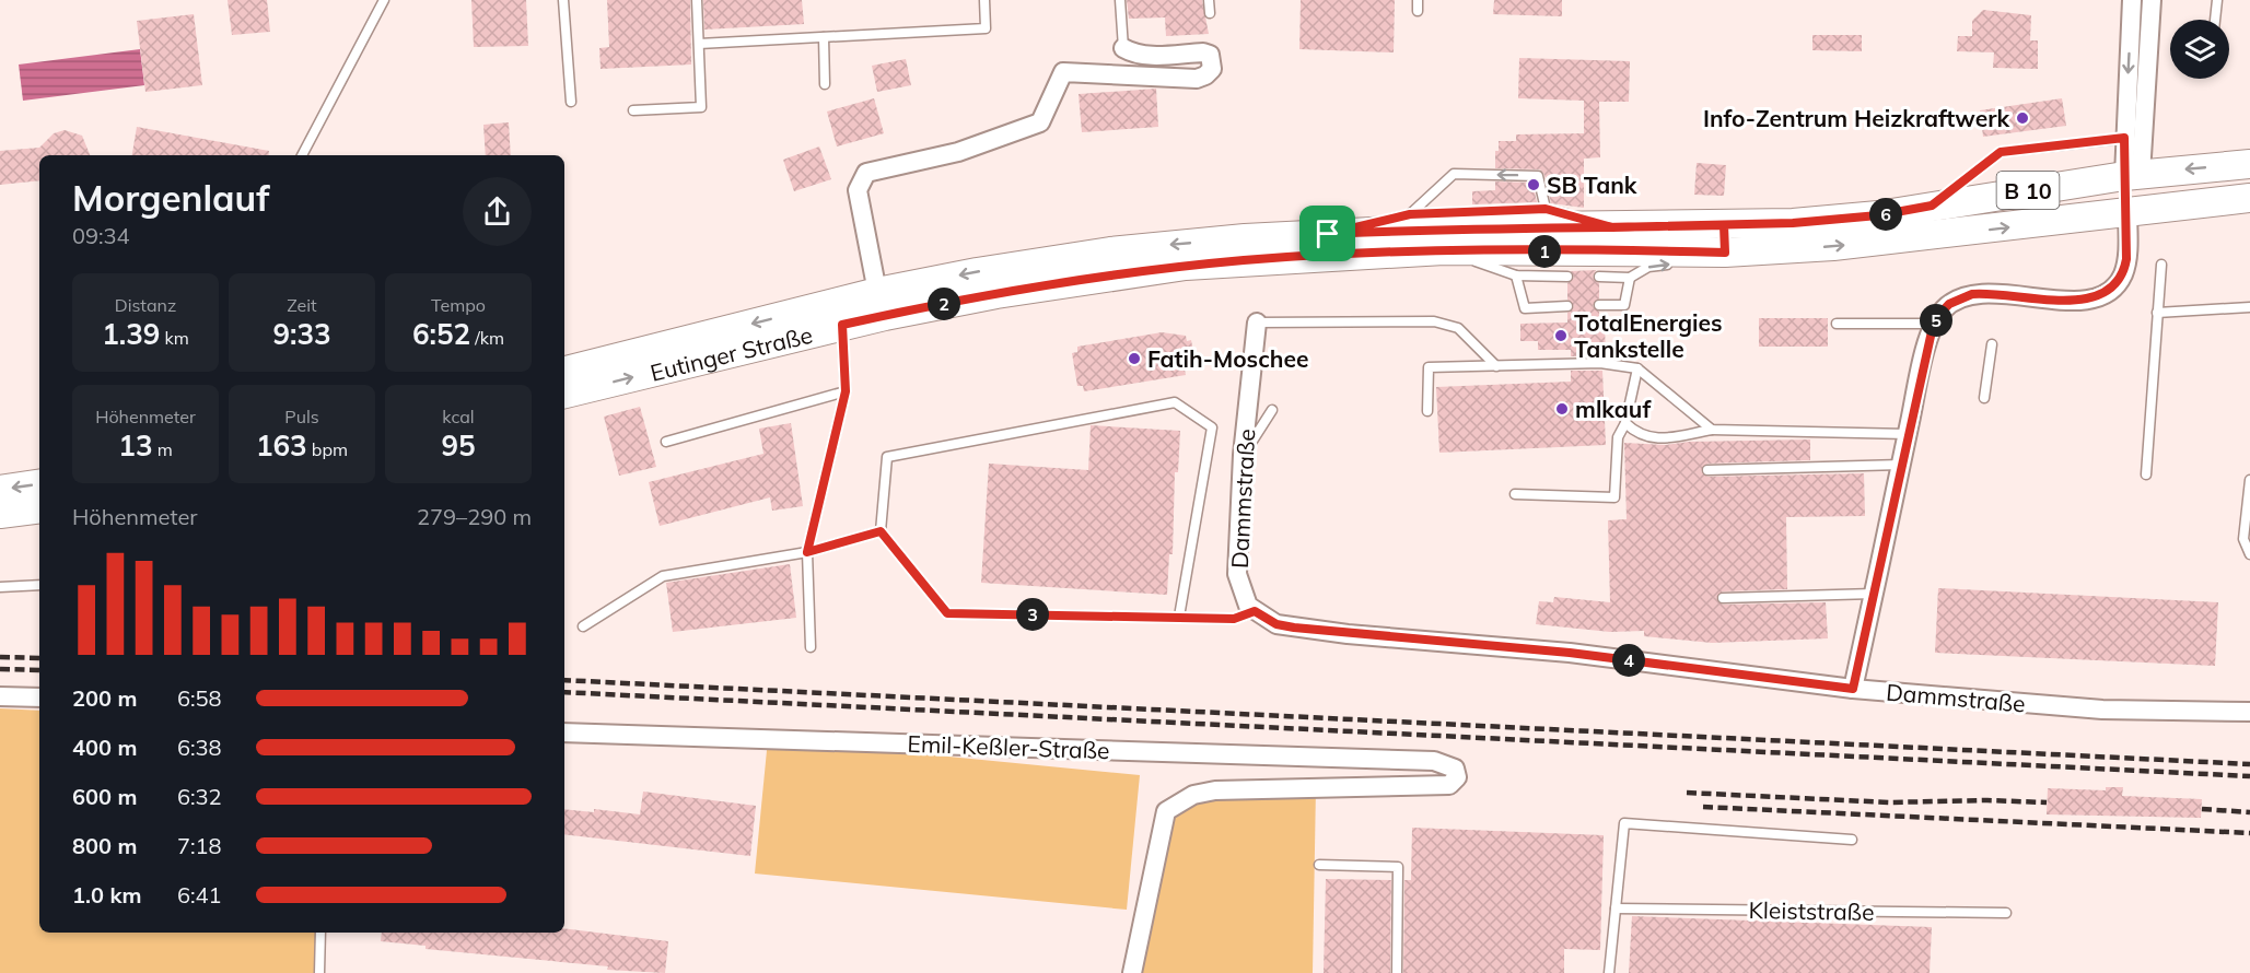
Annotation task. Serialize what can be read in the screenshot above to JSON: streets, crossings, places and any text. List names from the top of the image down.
{
  "streets": {
    "main road": ["B 10", "Eutinger Straße"],
    "street": ["Dammstraße", "Emil-Keßler-Straße"],
    "lane": ["Kleiststraße"]
  },
  "places": [
    "Info-Zentrum Heizkraftwerk",
    "SB Tank",
    "TotalEnergies Tankstelle",
    "Fatih-Moschee",
    "mlkauf"
  ],
  "page": {
    "heading": ["Morgenlauf", "09:34"],
    "pins": [
      "6",
      "1",
      "2",
      "5",
      "3",
      "4"
    ],
    "stats": [
      ["Distanz", "1.39 km"],
      ["Zeit", "9:33"],
      ["Tempo", "6:52 /km"],
      ["Höhenmeter", "13 m"],
      ["Puls", "163 bpm"],
      ["kcal", "95"]
    ],
    "chart": ["Höhenmeter", "279–290 m"],
    "list": [
      {
        "name": "200 m",
        "note": "6:58"
      },
      {
        "name": "400 m",
        "note": "6:38"
      },
      {
        "name": "600 m",
        "note": "6:32"
      },
      {
        "name": "800 m",
        "note": "7:18"
      },
      {
        "name": "1.0 km",
        "note": "6:41"
      }
    ]
  }
}
